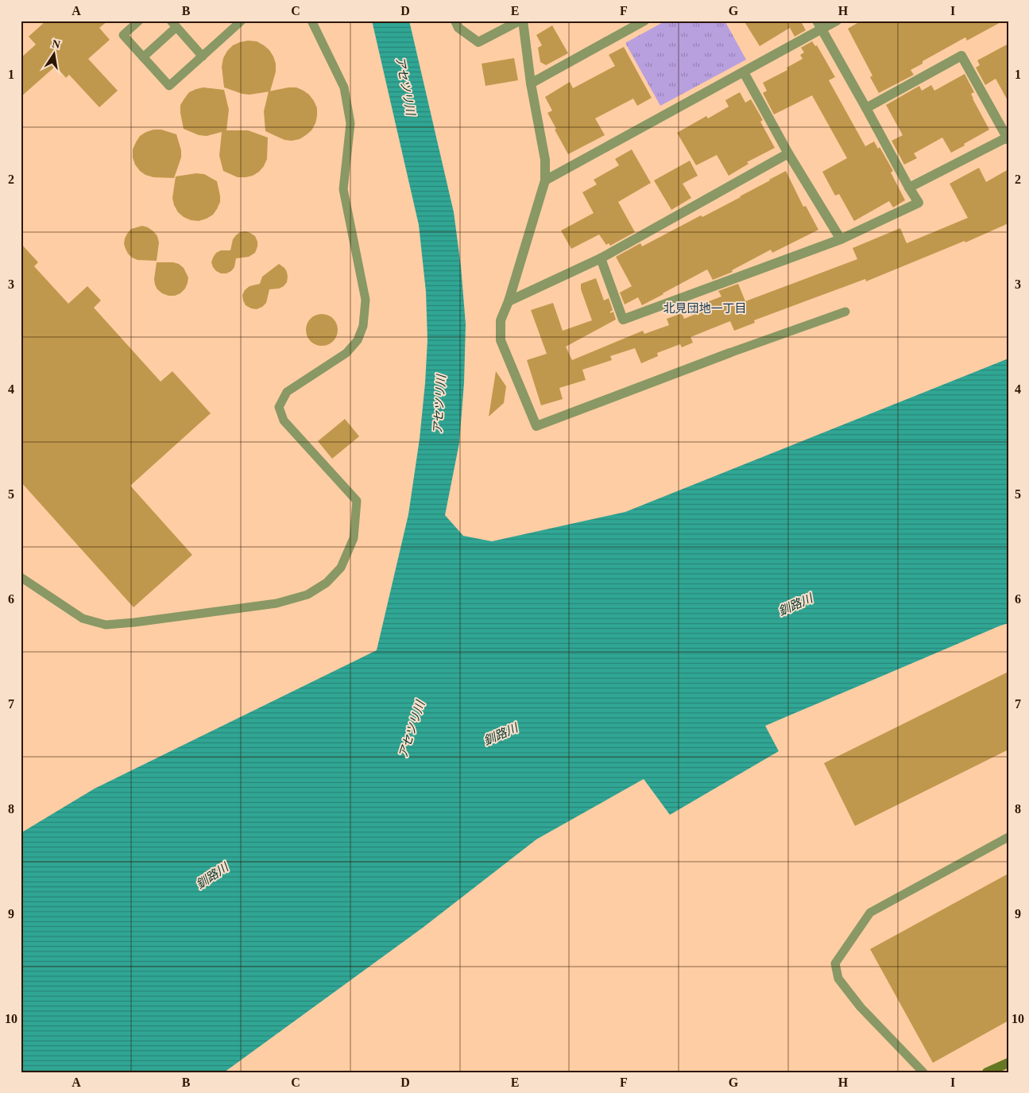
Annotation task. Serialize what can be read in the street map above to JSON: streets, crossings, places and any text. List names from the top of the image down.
{
  "districts": ["北見団地一丁目"],
  "water": ["アセツリ川", "釧路川"],
  "north": "top",
  "grid": {
    "columns": [
      "A",
      "B",
      "C",
      "D",
      "E",
      "F",
      "G",
      "H",
      "I"
    ],
    "rows": [
      "1",
      "2",
      "3",
      "4",
      "5",
      "6",
      "7",
      "8",
      "9",
      "10"
    ]
  }
}
